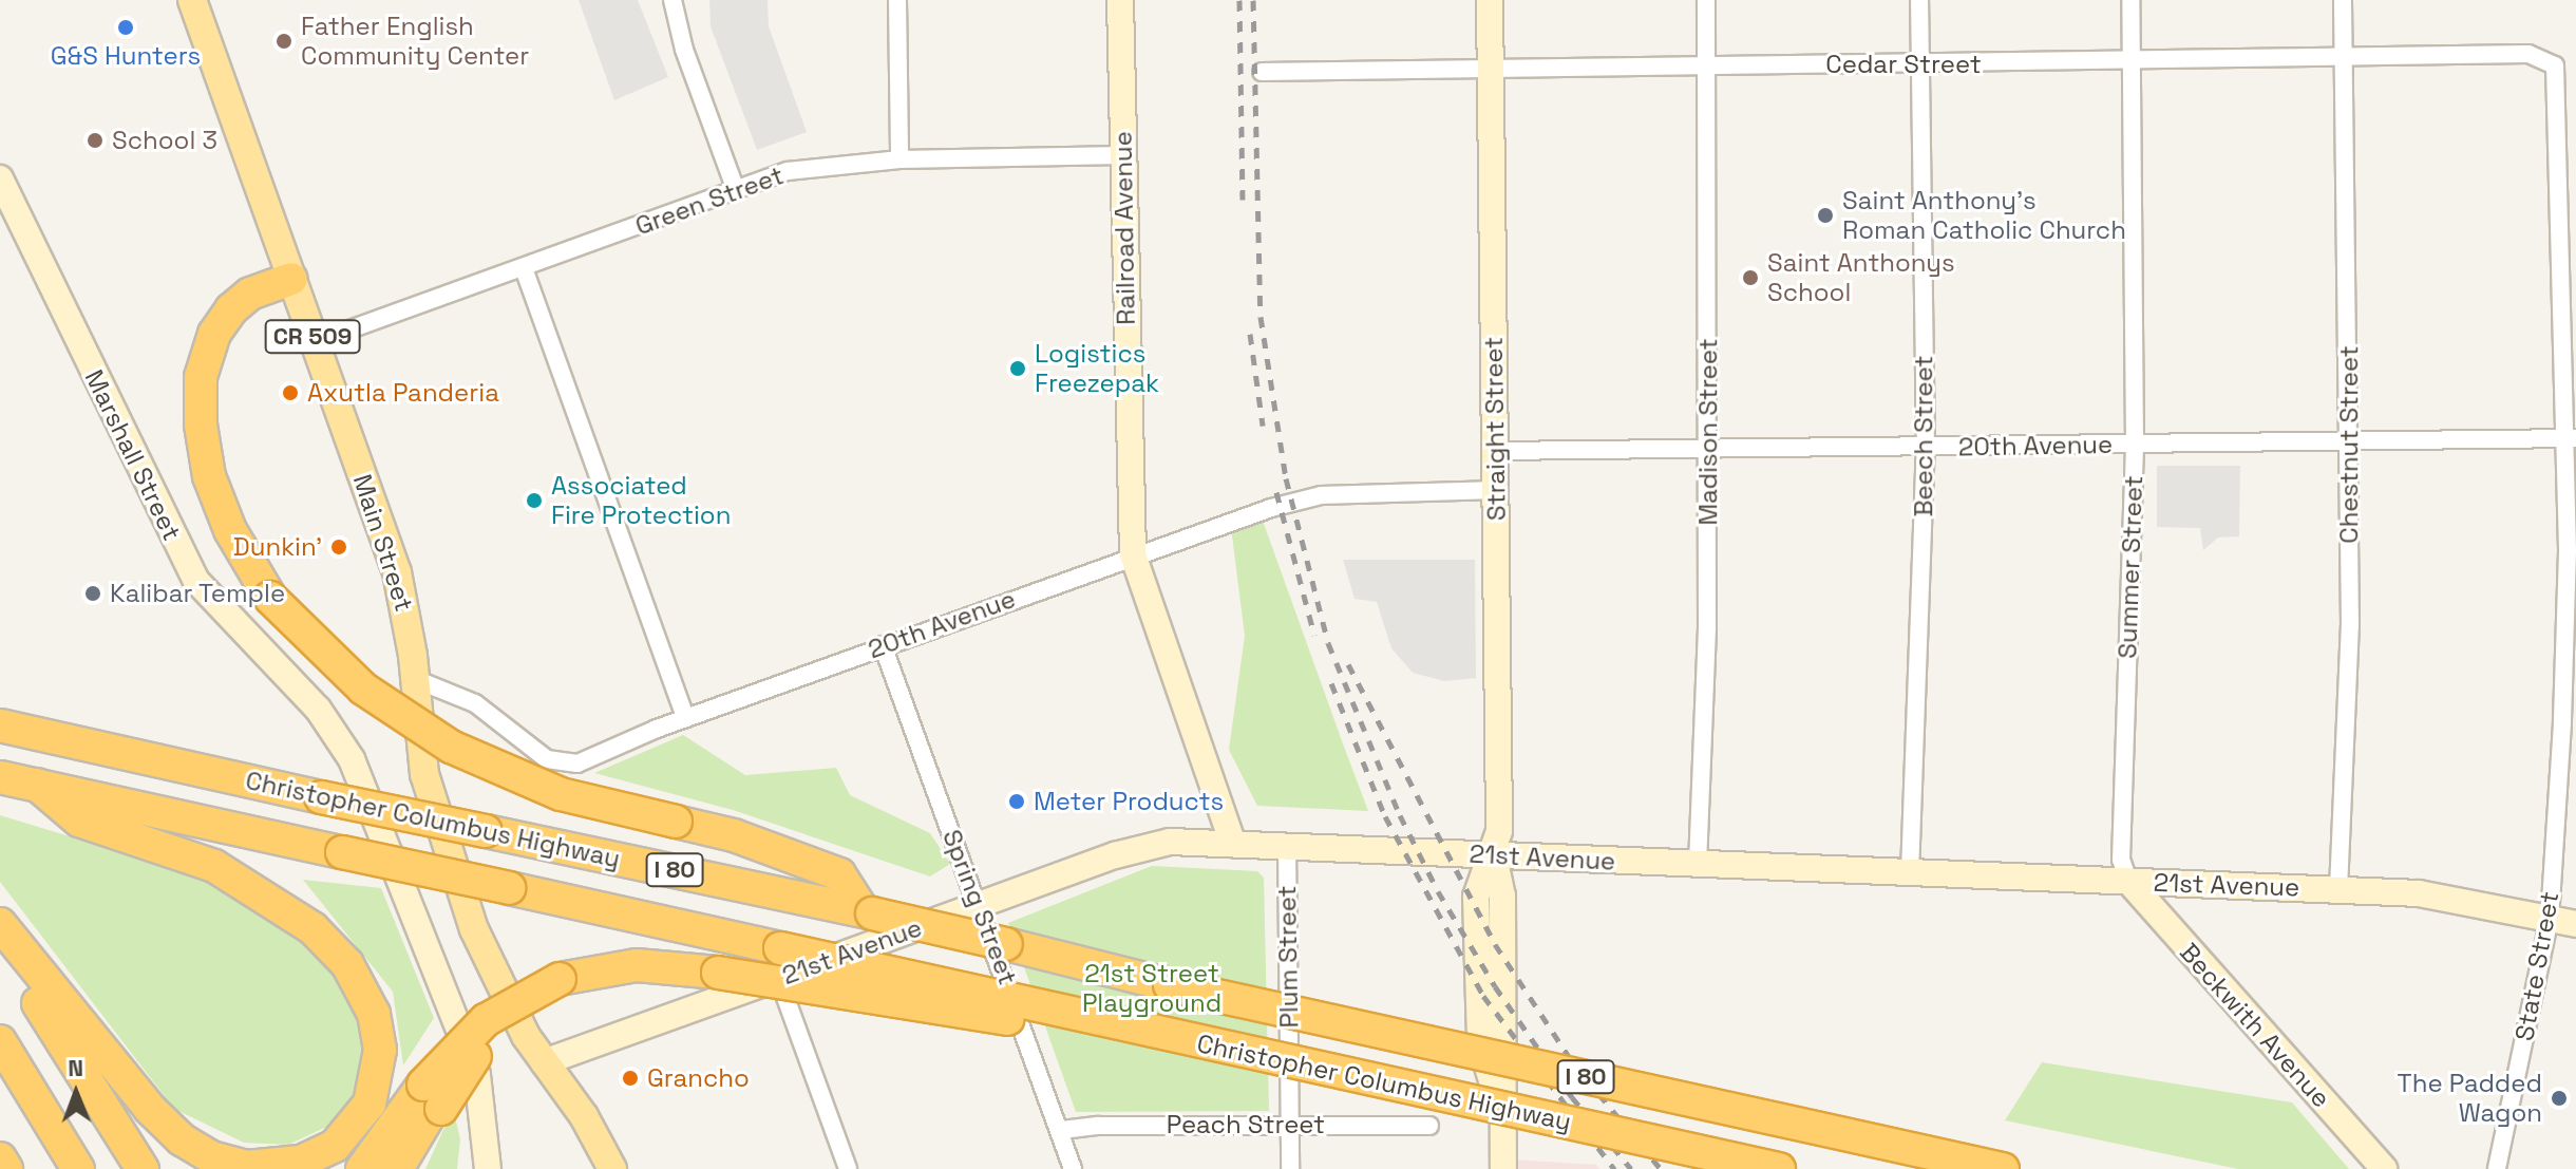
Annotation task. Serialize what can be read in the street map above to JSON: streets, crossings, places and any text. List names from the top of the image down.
{
  "streets": {
    "highway": ["Christopher Columbus Highway", "I 80"],
    "main road": ["CR 509", "Main Street"],
    "street": [
      "Cedar Street",
      "Green Street",
      "Railroad Avenue",
      "Straight Street",
      "Madison Street",
      "Beech Street",
      "Chestnut Street",
      "20th Avenue",
      "Marshall Street",
      "Summer Street",
      "21st Avenue",
      "Spring Street",
      "Plum Street",
      "State Street",
      "Beckwith Avenue",
      "Peach Street"
    ]
  },
  "crossings": [
    ["Cedar Street", "Straight Street"],
    ["Cedar Street", "Madison Street"],
    ["Cedar Street", "Beech Street"],
    ["Cedar Street", "Chestnut Street"],
    ["Cedar Street", "Summer Street"],
    ["Cedar Street", "State Street"],
    ["Green Street", "Railroad Avenue"],
    ["Green Street", "Main Street"],
    ["Railroad Avenue", "20th Avenue"],
    ["Railroad Avenue", "21st Avenue"],
    ["Straight Street", "20th Avenue"],
    ["Straight Street", "21st Avenue"],
    ["Madison Street", "20th Avenue"],
    ["Madison Street", "21st Avenue"],
    ["Beech Street", "20th Avenue"],
    ["Beech Street", "21st Avenue"],
    ["Chestnut Street", "20th Avenue"],
    ["Chestnut Street", "21st Avenue"],
    ["20th Avenue", "Main Street"],
    ["20th Avenue", "Summer Street"],
    ["20th Avenue", "Spring Street"],
    ["20th Avenue", "State Street"],
    ["Main Street", "21st Avenue"],
    ["Summer Street", "21st Avenue"],
    ["Summer Street", "Beckwith Avenue"],
    ["Christopher Columbus Highway", "21st Avenue"],
    ["21st Avenue", "Spring Street"],
    ["21st Avenue", "Plum Street"],
    ["21st Avenue", "State Street"],
    ["21st Avenue", "Beckwith Avenue"],
    ["Spring Street", "Peach Street"],
    ["Plum Street", "Peach Street"]
  ],
  "parks": ["21st Street Playground"],
  "places": [
    "G&S Hunters",
    "Father English Community Center",
    "School 3",
    "Saint Anthony's Roman Catholic Church",
    "Saint Anthonys School",
    "Logistics Freezepak",
    "Axutla Panderia",
    "Associated Fire Protection",
    "Dunkin'",
    "Kalibar Temple",
    "Meter Products",
    "Grancho",
    "The Padded Wagon"
  ],
  "north": "top"
}
